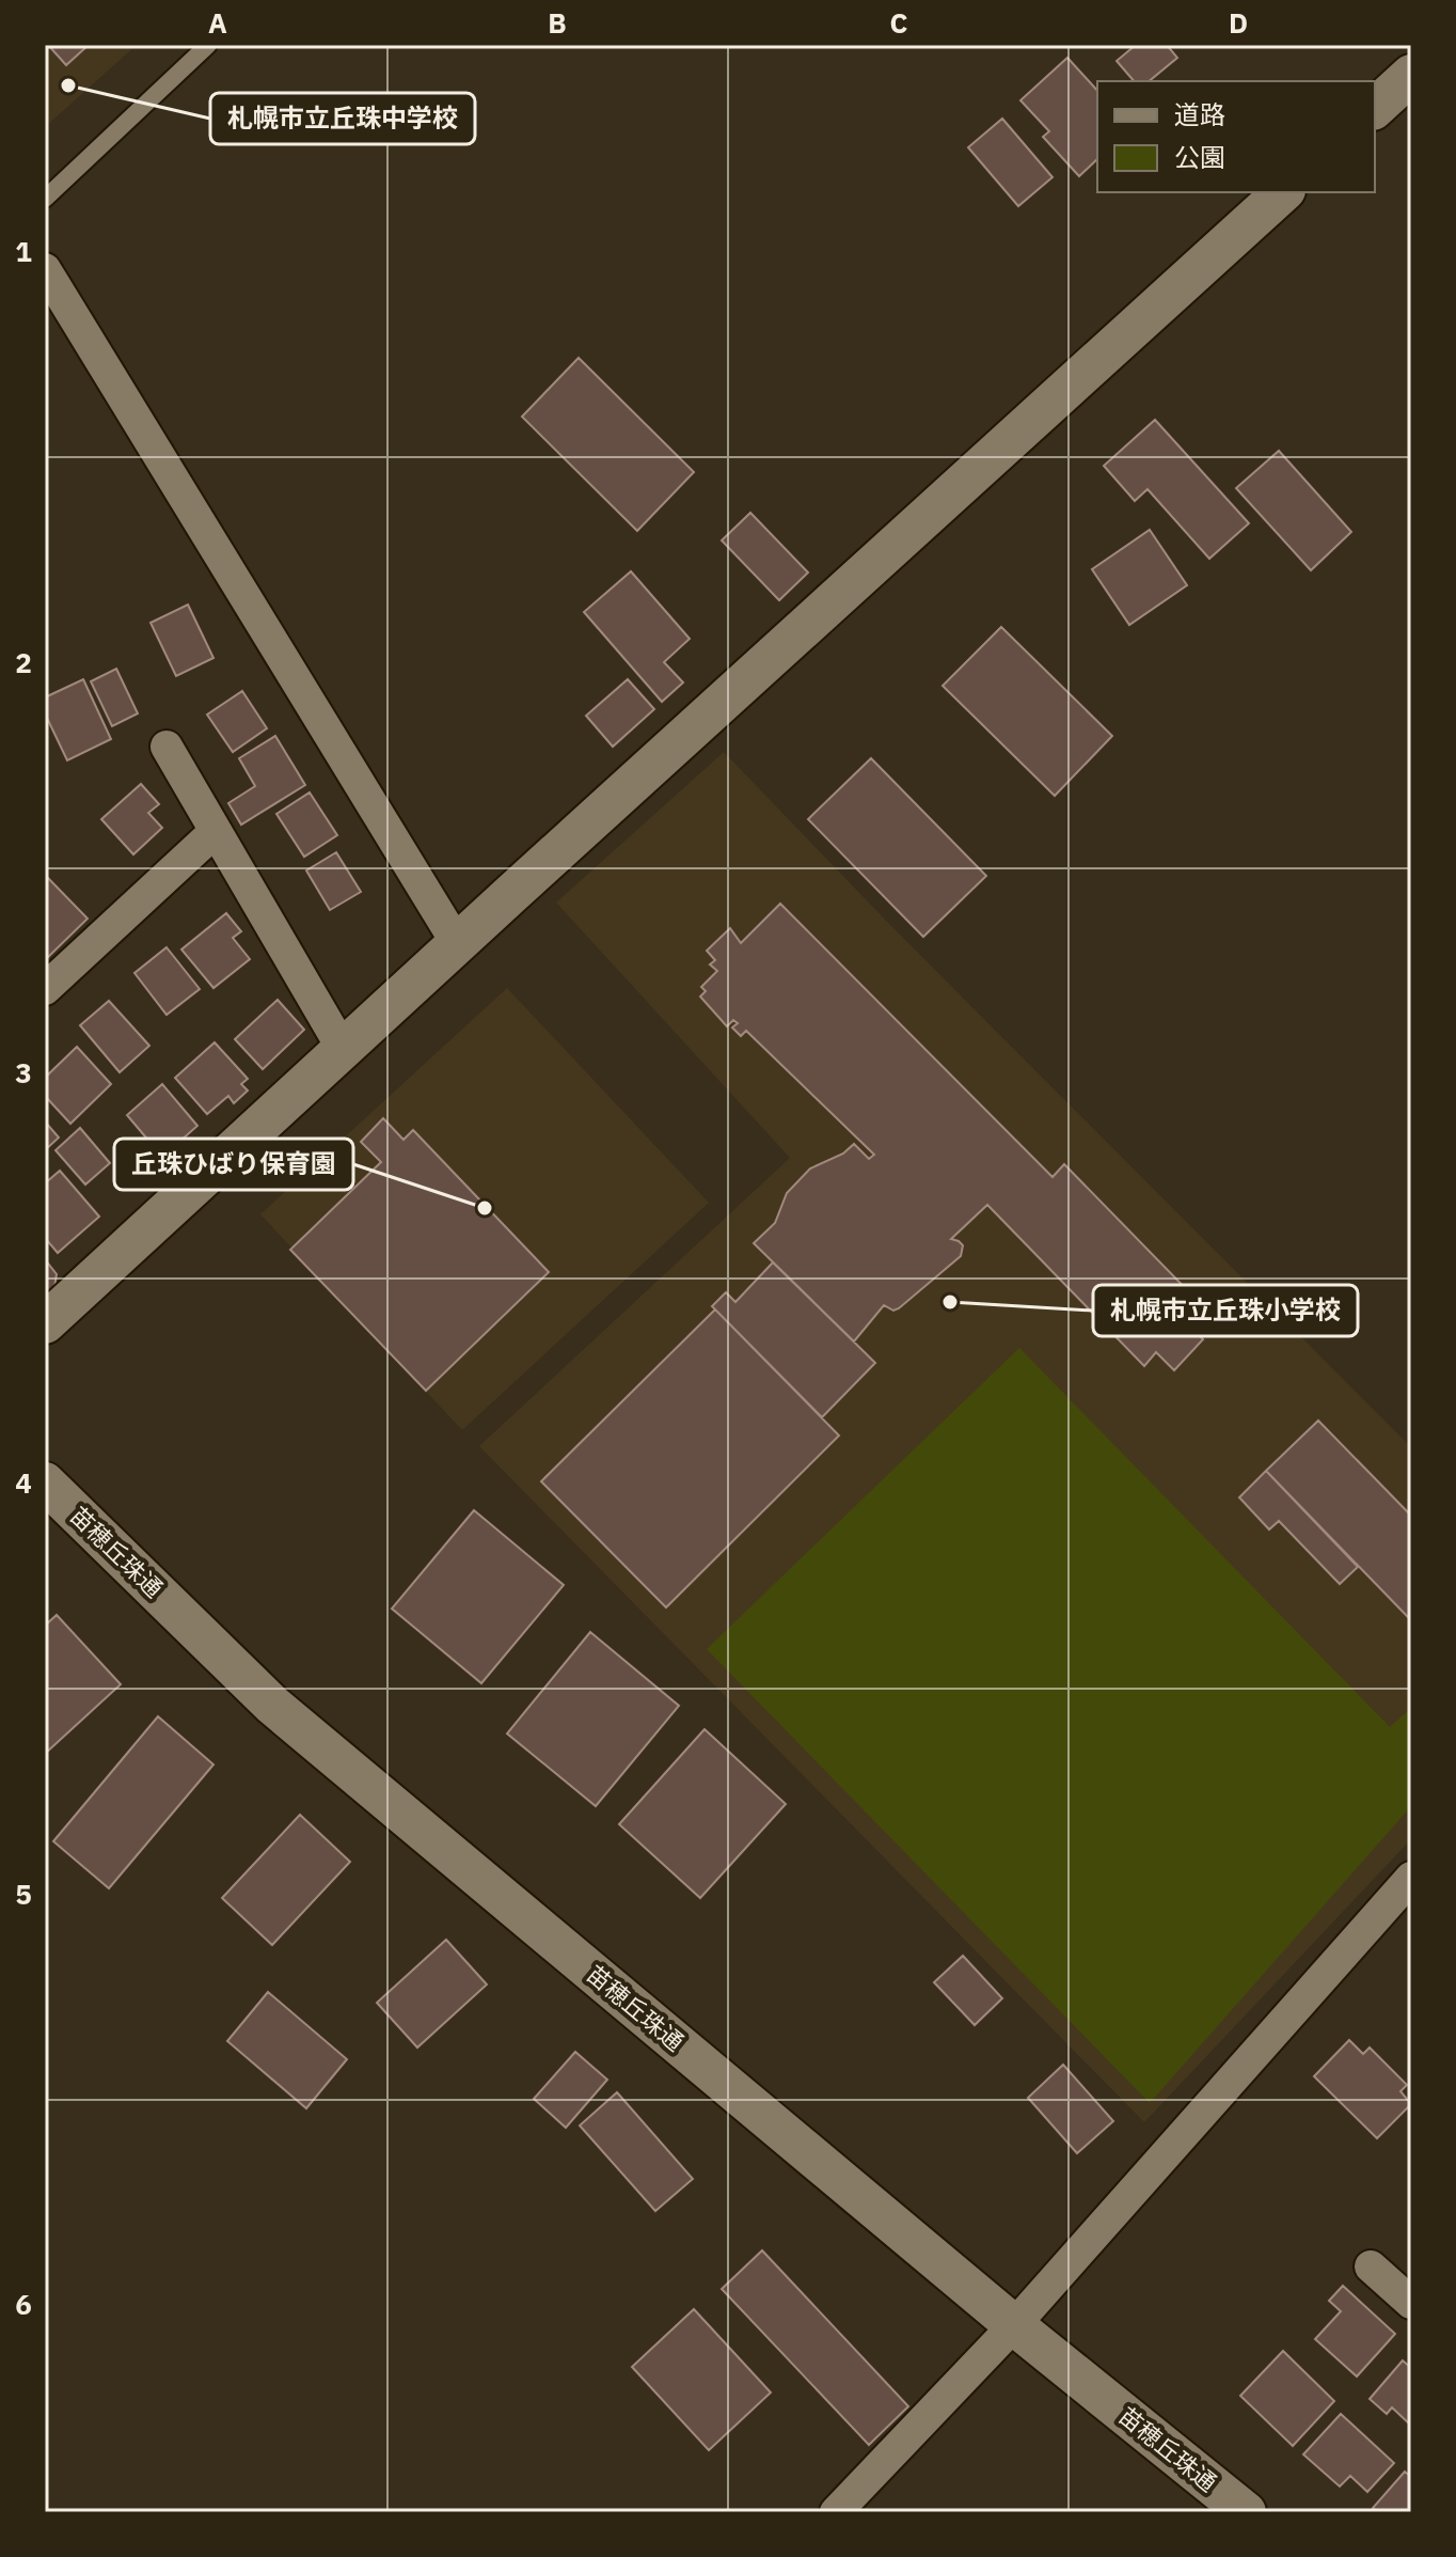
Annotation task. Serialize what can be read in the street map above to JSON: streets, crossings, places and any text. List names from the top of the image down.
{
  "streets": {
    "street": ["苗穂丘珠通"]
  },
  "places": ["札幌市立丘珠中学校", "丘珠ひばり保育園", "札幌市立丘珠小学校"],
  "legend": ["道路", "公園"],
  "grid": {
    "columns": [
      "A",
      "B",
      "C",
      "D"
    ],
    "rows": [
      "1",
      "2",
      "3",
      "4",
      "5",
      "6"
    ]
  }
}
